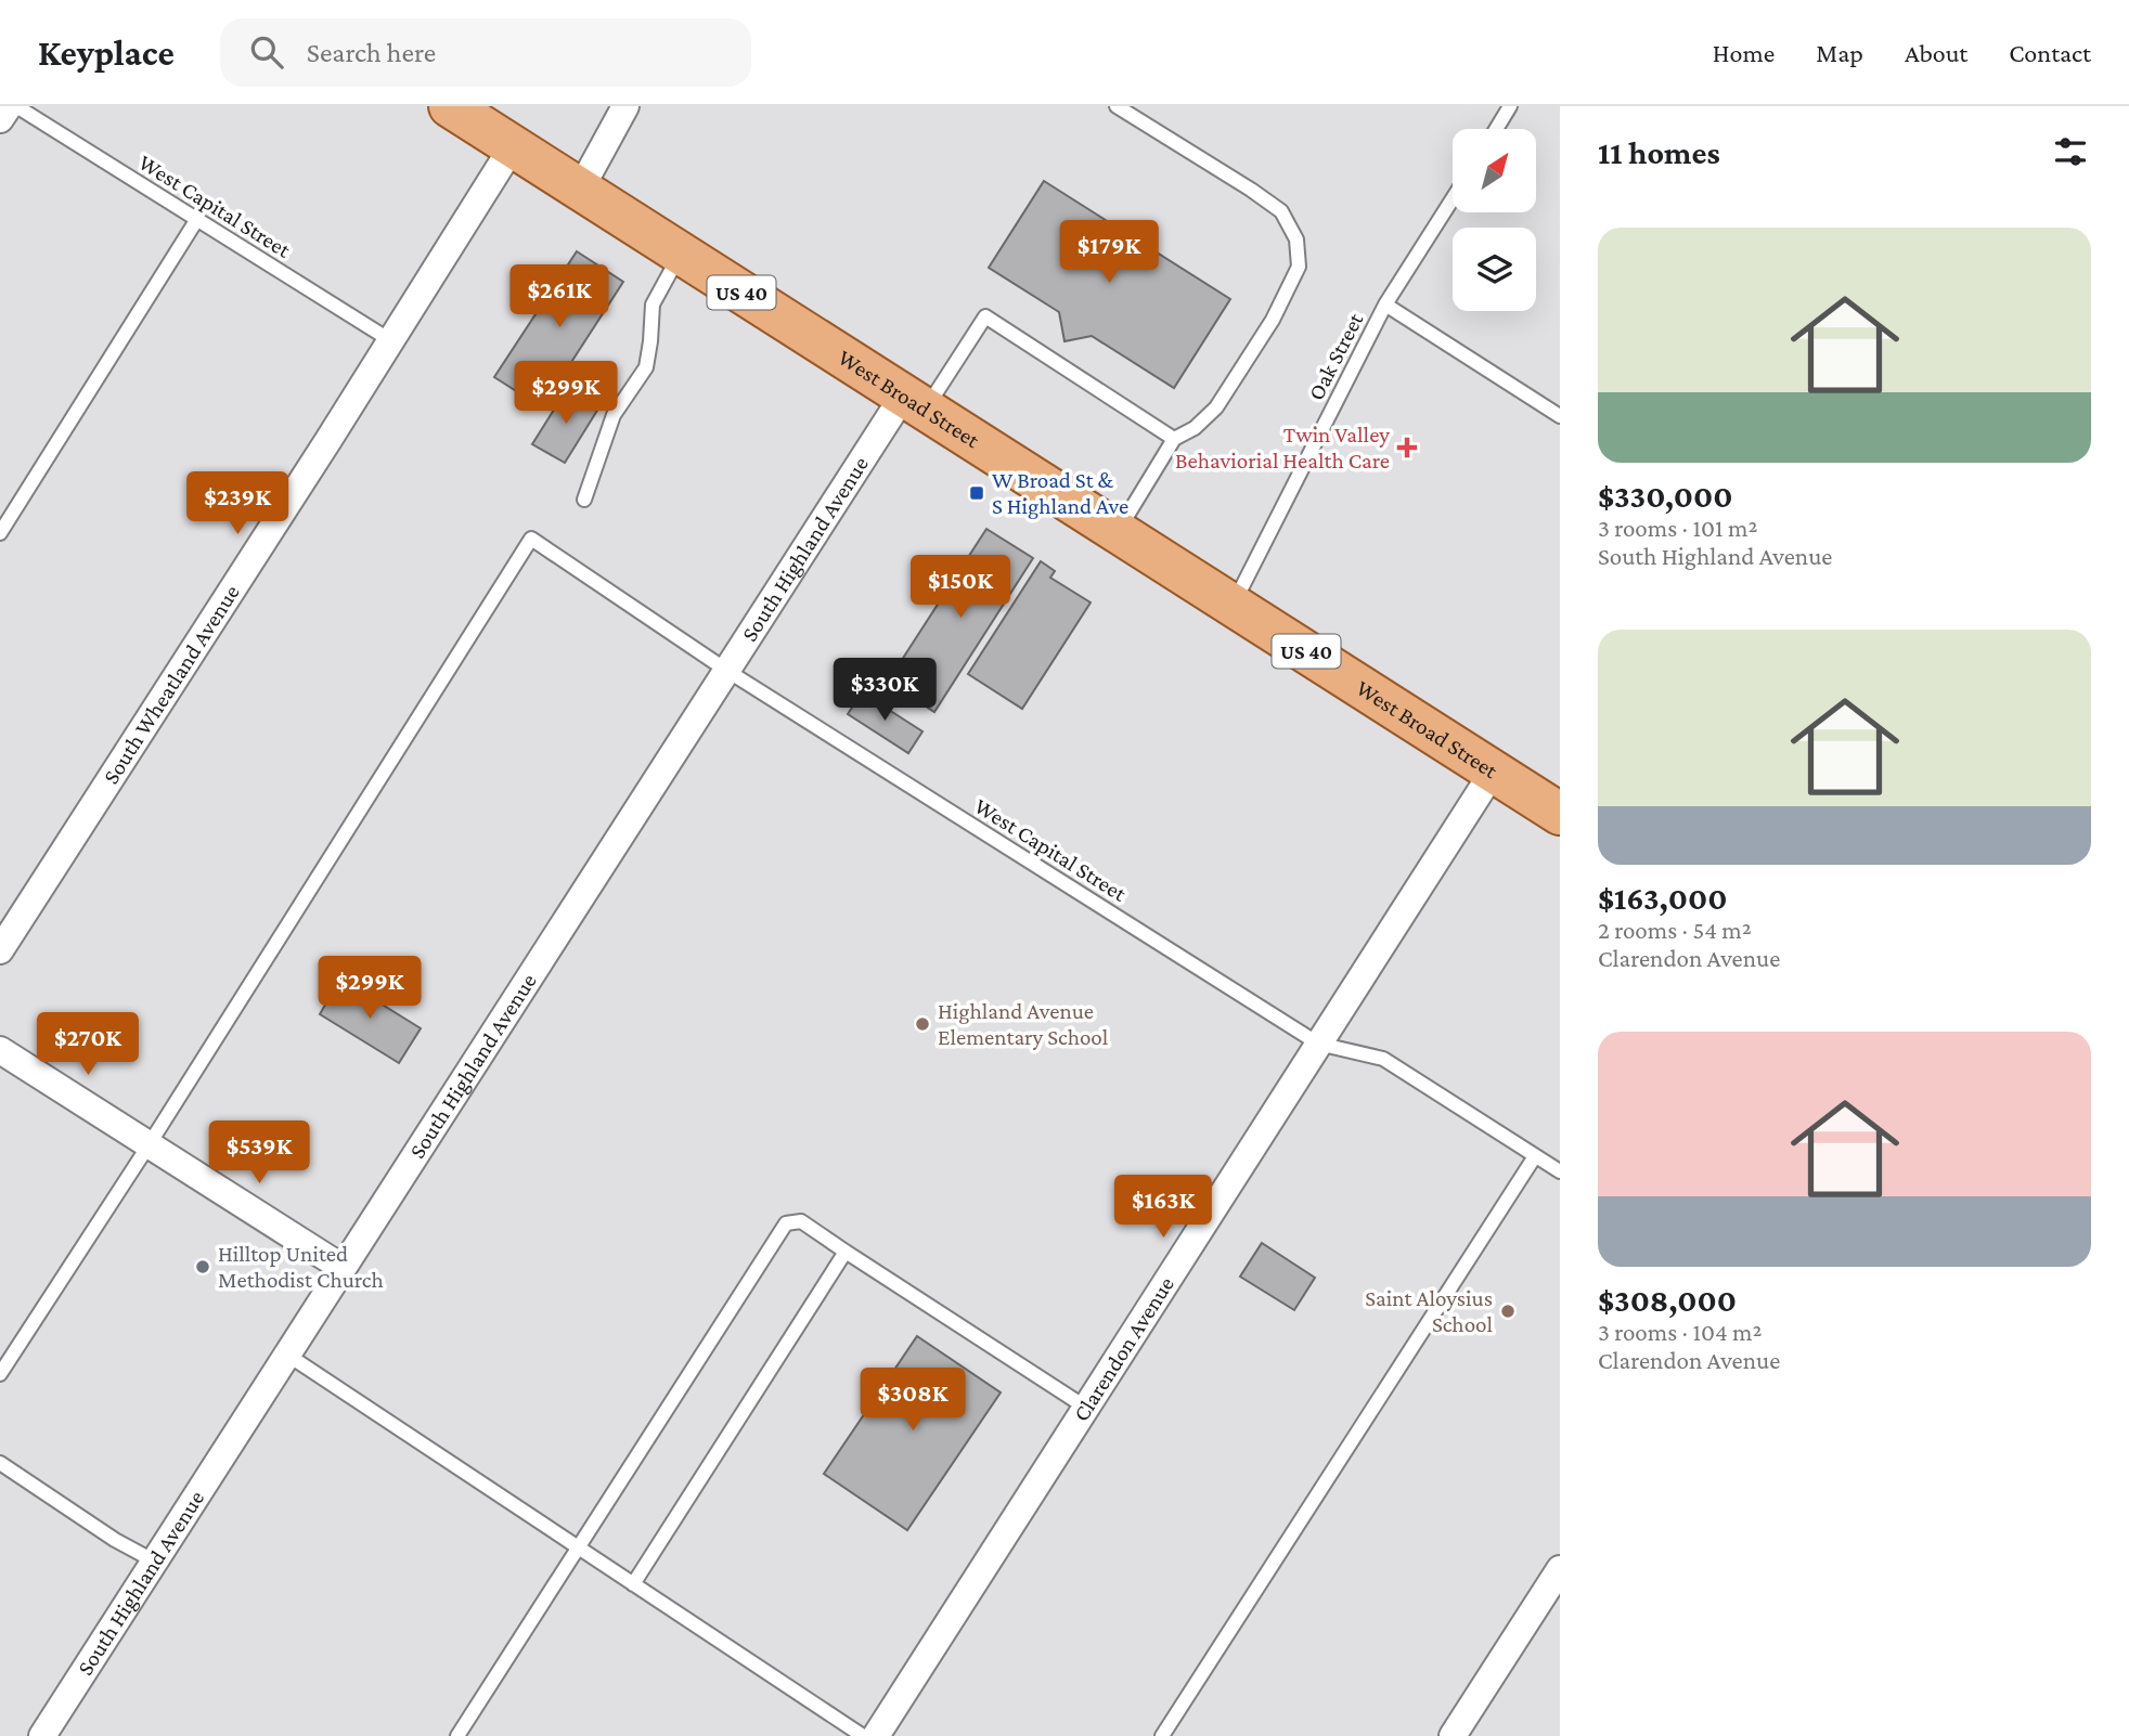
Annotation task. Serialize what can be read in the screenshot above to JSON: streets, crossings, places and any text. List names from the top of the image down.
{
  "streets": {
    "main road": ["US 40", "West Broad Street"],
    "street": ["South Highland Avenue", "South Wheatland Avenue", "Clarendon Avenue"],
    "lane": ["West Capital Street", "Oak Street"]
  },
  "crossings": [
    ["West Capital Street", "South Highland Avenue"],
    ["West Capital Street", "South Wheatland Avenue"],
    ["West Capital Street", "Clarendon Avenue"],
    ["Oak Street", "West Broad Street"],
    ["West Broad Street", "South Highland Avenue"],
    ["West Broad Street", "South Wheatland Avenue"],
    ["West Broad Street", "Clarendon Avenue"]
  ],
  "places": {
    "health": ["Twin Valley Behaviorial Health Care"],
    "transit": ["W Broad St & S Highland Ave"],
    "other": ["Highland Avenue Elementary School", "Hilltop United Methodist Church", "Saint Aloysius School"]
  },
  "north": "top right",
  "page": {
    "header": "Keyplace",
    "search": "Search here",
    "nav": [
      "Home",
      "Map",
      "About",
      "Contact"
    ],
    "heading": "11 homes",
    "list": [
      {
        "name": "$330,000",
        "note": "3 rooms · 101 m² · South Highland Avenue"
      },
      {
        "name": "$163,000",
        "note": "2 rooms · 54 m² · Clarendon Avenue"
      },
      {
        "name": "$308,000",
        "note": "3 rooms · 104 m² · Clarendon Avenue"
      }
    ],
    "price": [
      "$179K",
      "$261K",
      "$299K",
      "$239K",
      "$150K",
      "$330K",
      "$299K",
      "$270K",
      "$539K",
      "$163K",
      "$308K"
    ]
  }
}
